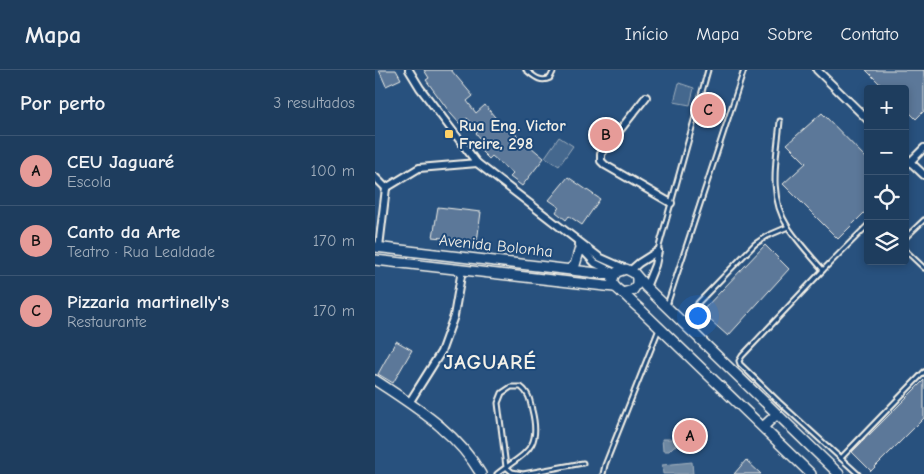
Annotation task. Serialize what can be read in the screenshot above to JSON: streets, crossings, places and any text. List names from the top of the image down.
{
  "streets": {
    "main road": ["Avenida Bolonha"]
  },
  "districts": ["JAGUARÉ"],
  "places": {
    "transit": ["Rua Eng. Victor Freire, 298"]
  },
  "page": {
    "header": "Mapa",
    "nav": [
      "Início",
      "Mapa",
      "Sobre",
      "Contato"
    ],
    "heading": ["Por perto", "3 resultados"],
    "map_buttons": ["+", "−"],
    "pins": ["C", "B", "A"],
    "list": [
      {
        "mark": "A",
        "name": "CEU Jaguaré",
        "note": "Escola",
        "value": "100 m"
      },
      {
        "mark": "B",
        "name": "Canto da Arte",
        "note": "Teatro · Rua Lealdade",
        "value": "170 m"
      },
      {
        "mark": "C",
        "name": "Pizzaria martinelly's",
        "note": "Restaurante",
        "value": "170 m"
      }
    ]
  }
}
